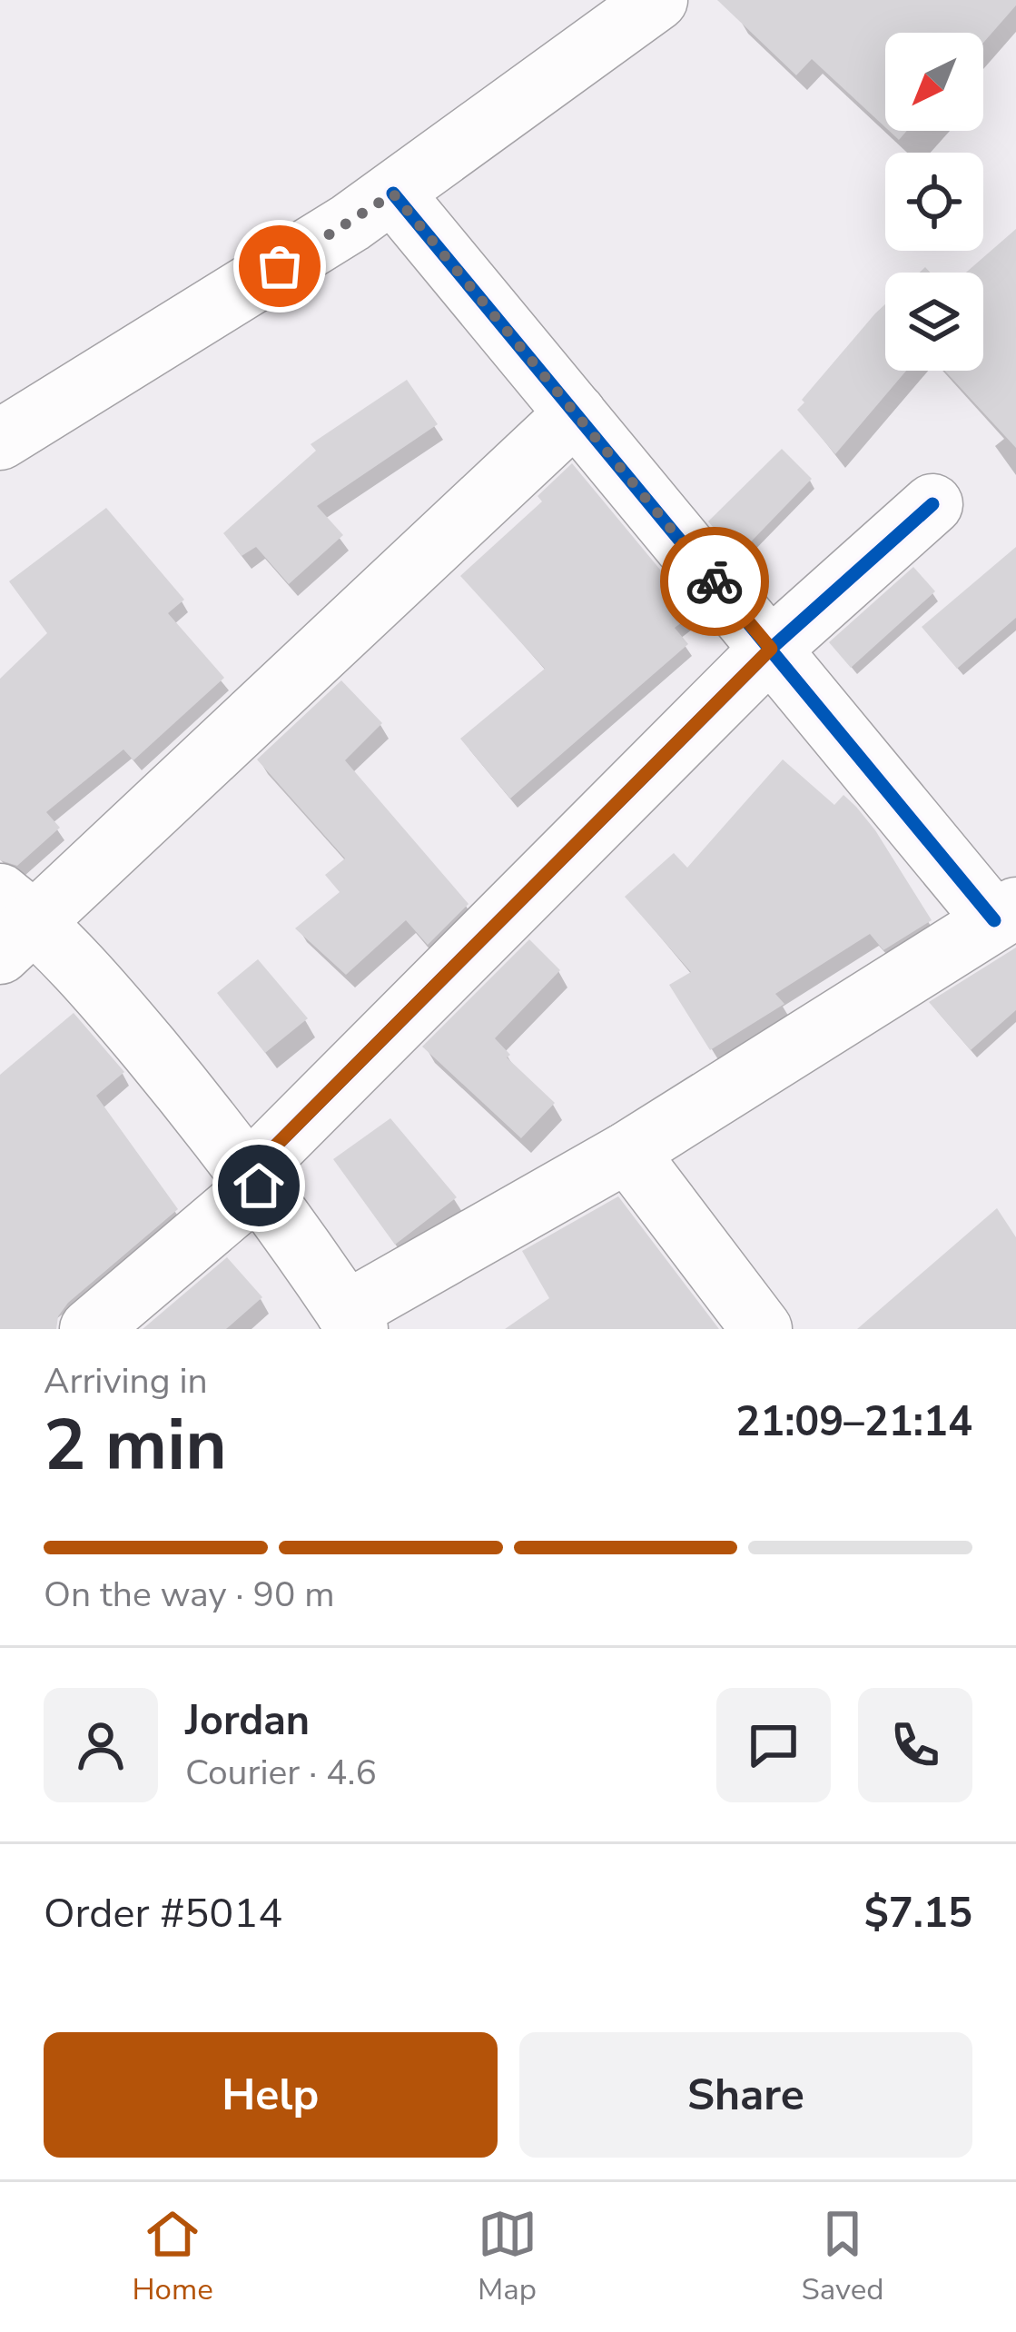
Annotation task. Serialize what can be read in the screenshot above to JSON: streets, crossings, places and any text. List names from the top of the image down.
{
  "north": "bottom left",
  "page": {
    "heading": ["2 min", "Arriving in", "21:09–21:14"],
    "panel": [
      "Jordan",
      "Courier · 4.6",
      "Order #5014",
      "$7.15"
    ],
    "bar": "On the way · 90 m",
    "buttons": ["Help", "Share"],
    "tabs": ["Home", "Map", "Saved"]
  }
}
